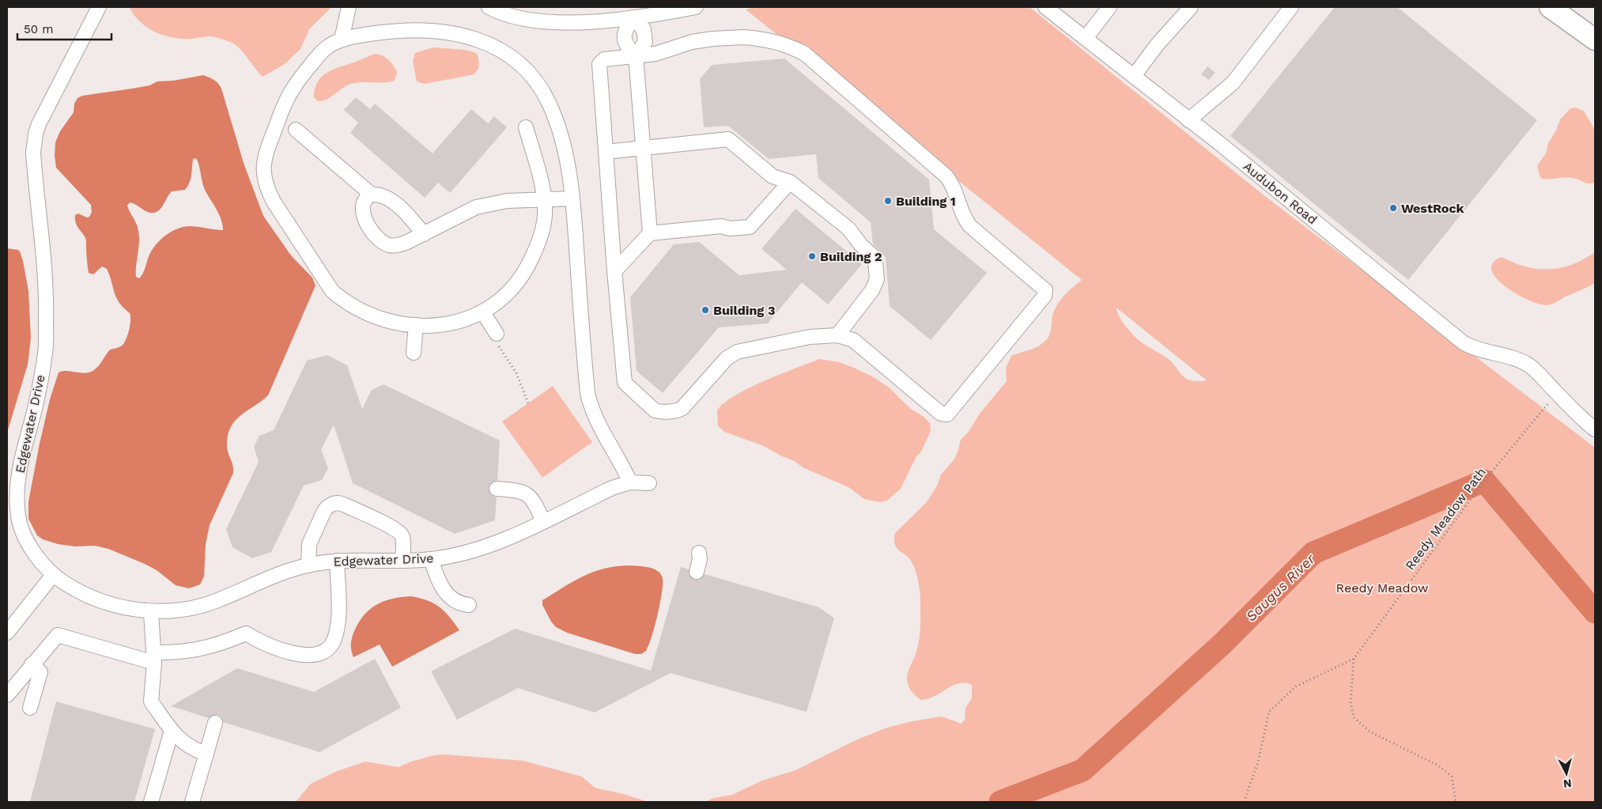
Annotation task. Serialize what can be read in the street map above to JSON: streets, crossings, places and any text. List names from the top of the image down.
{
  "streets": {
    "street": ["Audubon Road", "Edgewater Drive"],
    "path": ["Reedy Meadow Path"]
  },
  "crossings": [
    ["Audubon Road", "Reedy Meadow Path"]
  ],
  "water": ["Saugus River"],
  "parks": ["Reedy Meadow"],
  "places": [
    "Building 1",
    "WestRock",
    "Building 2",
    "Building 3"
  ],
  "scale_bar": "50 m",
  "north": "bottom"
}
